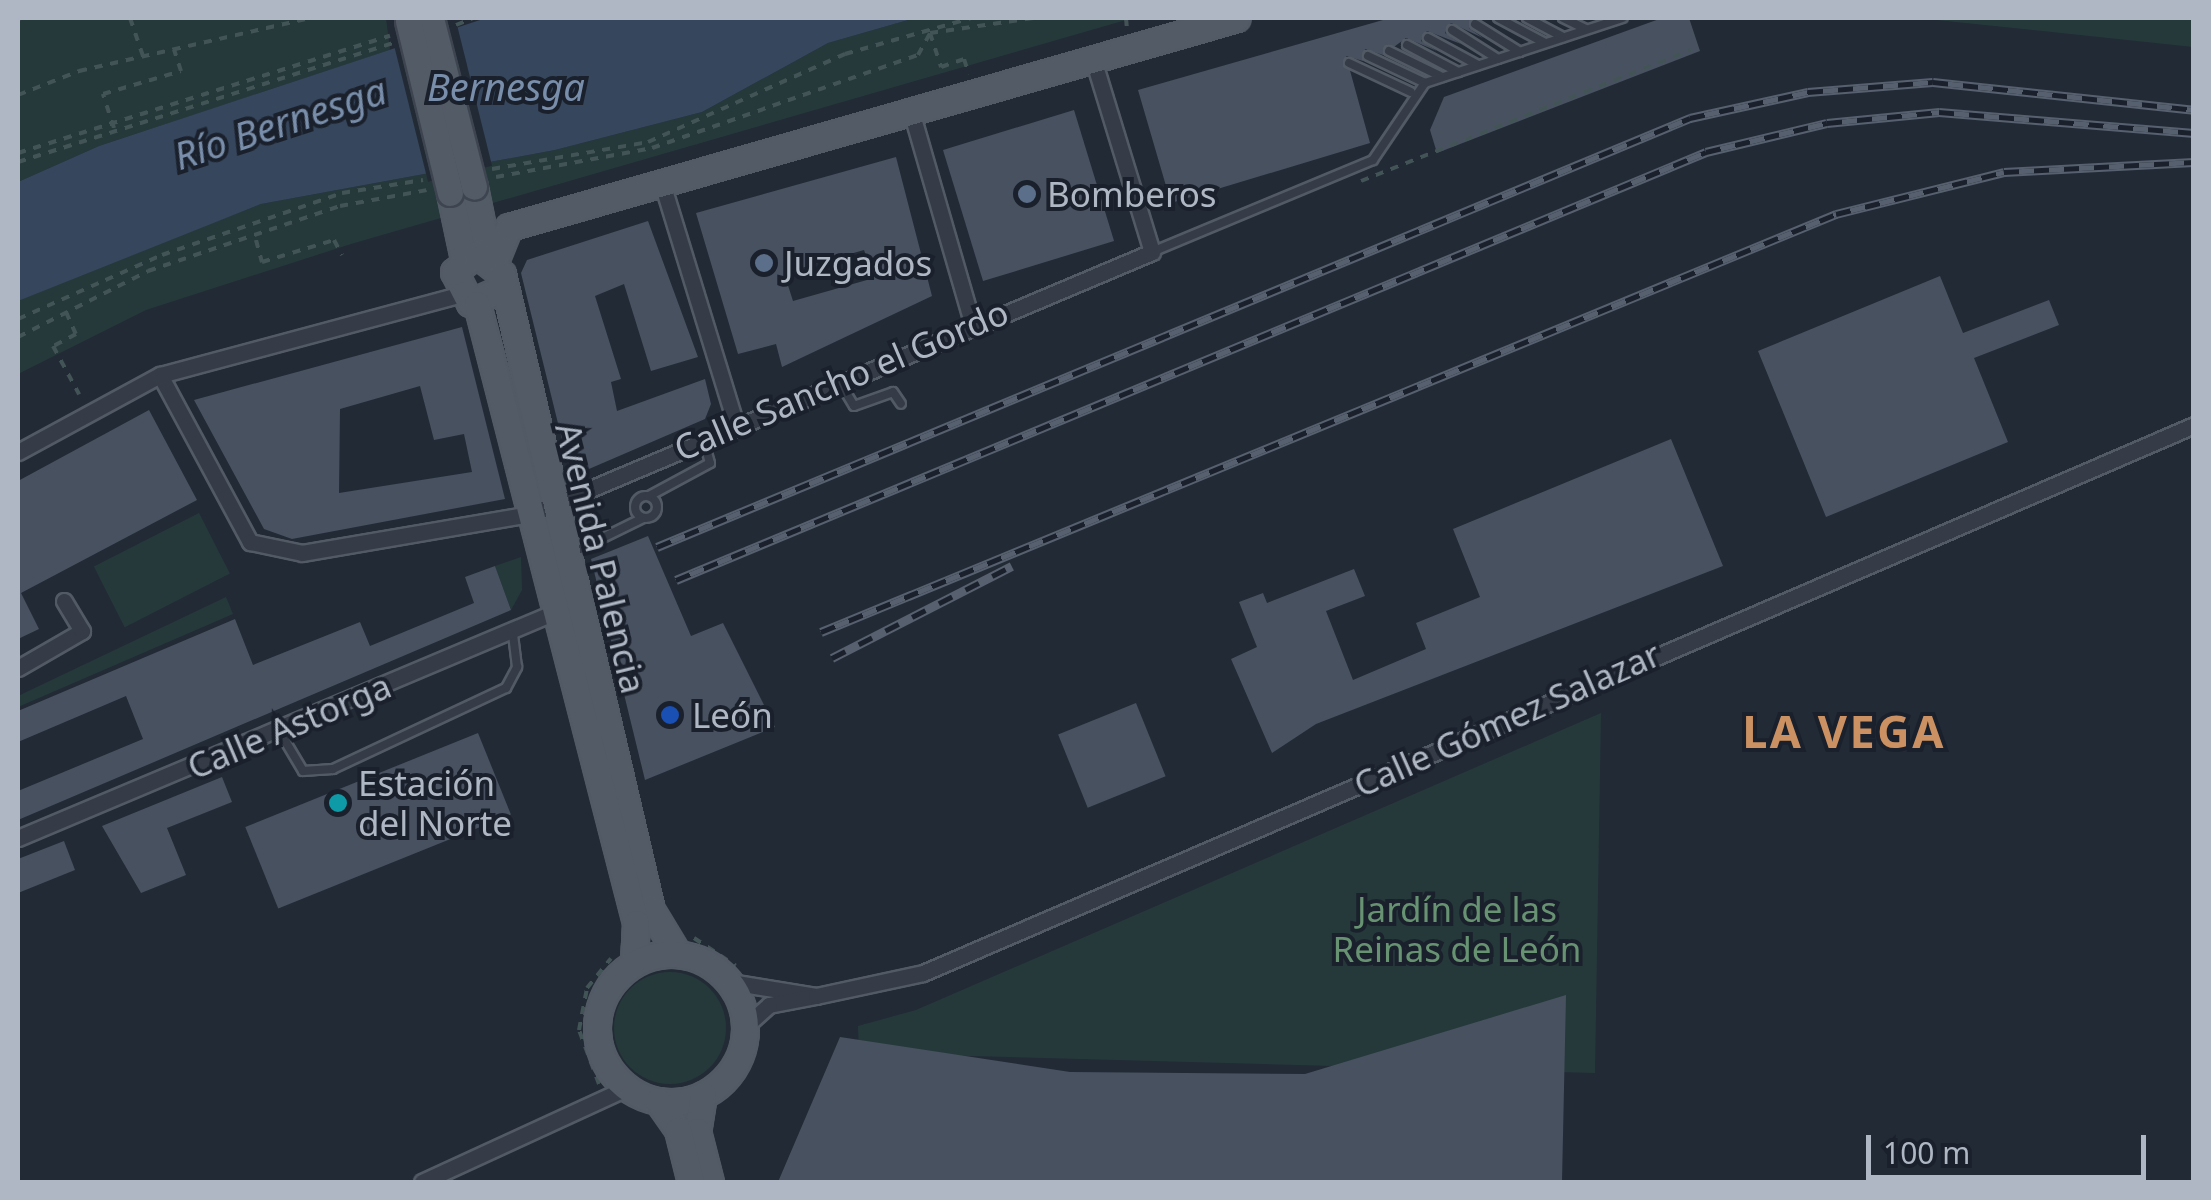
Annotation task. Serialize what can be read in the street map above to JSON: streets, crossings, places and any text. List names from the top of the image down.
{
  "streets": {
    "main road": ["Avenida Palencia"],
    "street": ["Calle Sancho el Gordo", "Calle Gómez Salazar", "Calle Astorga"]
  },
  "crossings": [
    ["Calle Sancho el Gordo", "Avenida Palencia"],
    ["Avenida Palencia", "Calle Gómez Salazar"],
    ["Avenida Palencia", "Calle Astorga"]
  ],
  "districts": ["LA VEGA"],
  "water": ["Bernesga", "Río Bernesga"],
  "parks": ["Jardín de las Reinas de León"],
  "places": [
    "Bomberos",
    "Juzgados",
    "León",
    "Estación del Norte"
  ],
  "scale_bar": "100 m"
}
